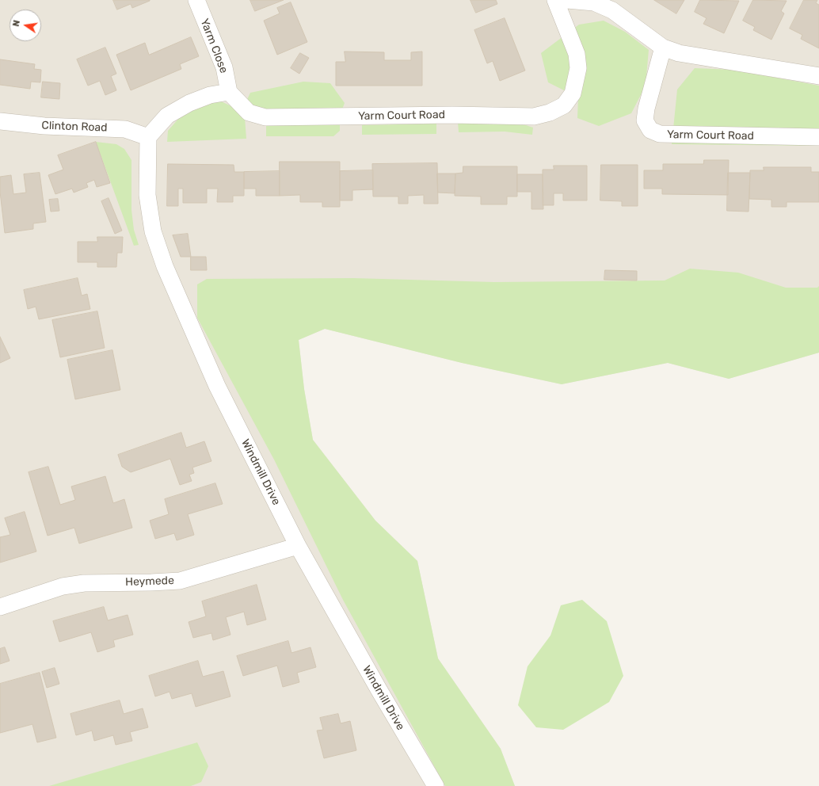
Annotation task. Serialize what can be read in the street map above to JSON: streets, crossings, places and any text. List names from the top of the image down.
{
  "streets": {
    "street": [
      "Yarm Close",
      "Yarm Court Road",
      "Clinton Road",
      "Windmill Drive",
      "Heymede"
    ]
  },
  "crossings": [
    ["Yarm Close", "Yarm Court Road"],
    ["Clinton Road", "Windmill Drive"],
    ["Windmill Drive", "Heymede"]
  ],
  "north": "left"
}
